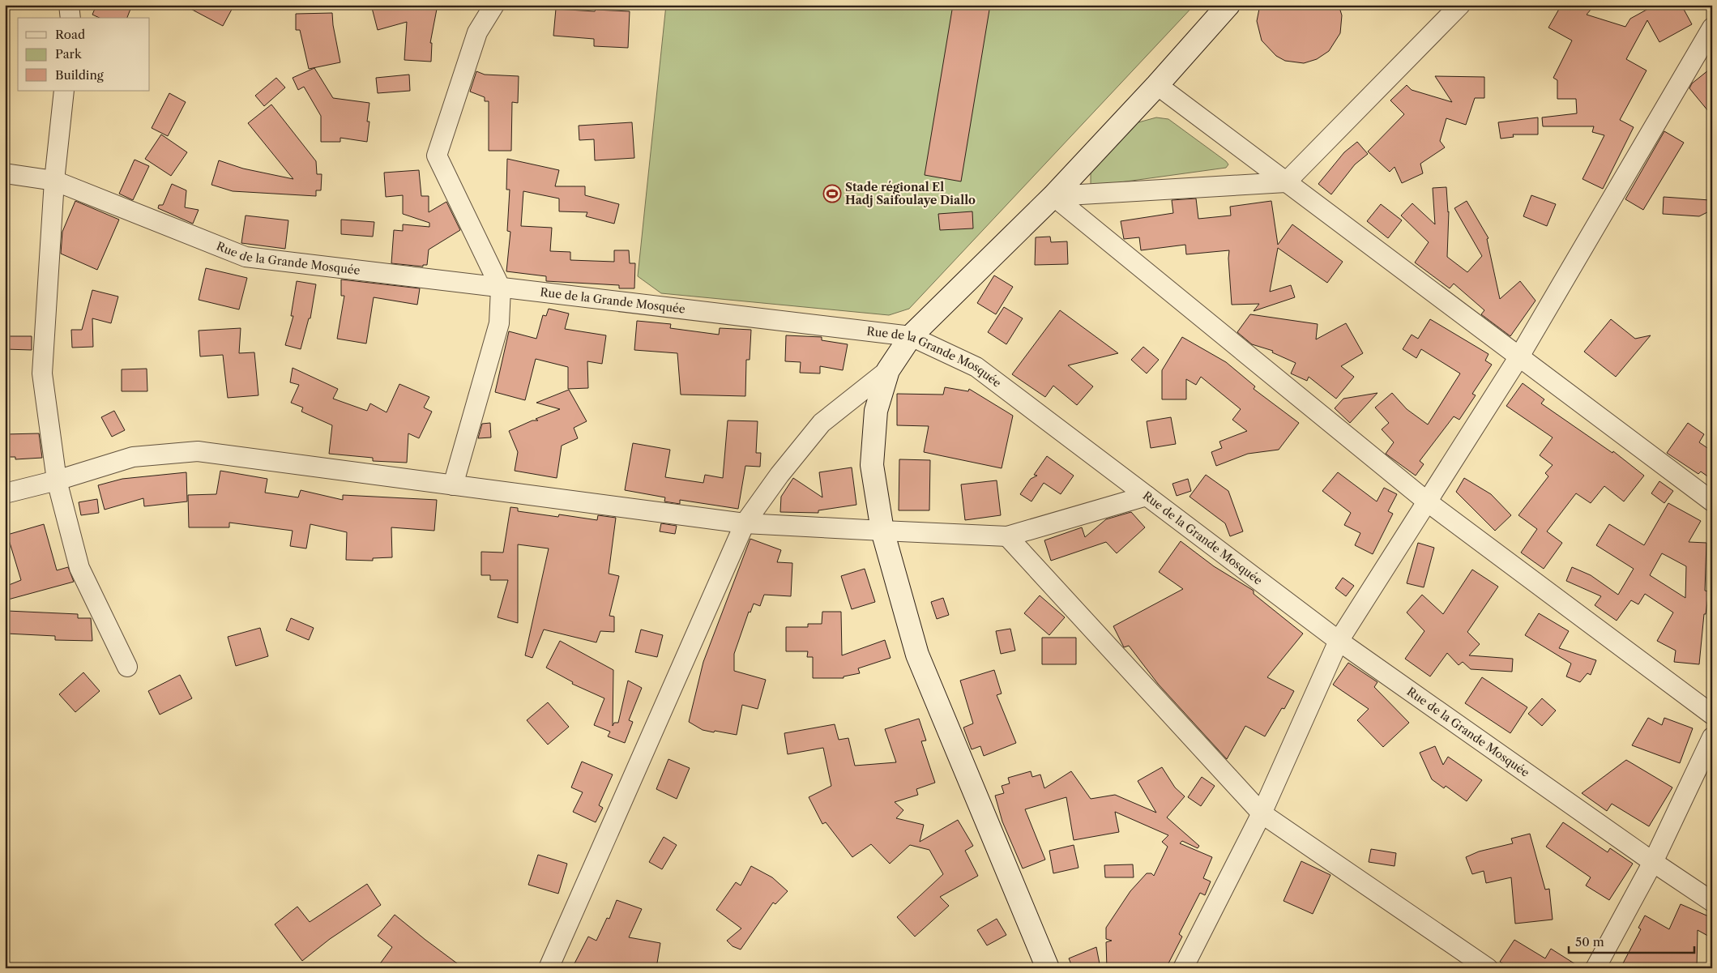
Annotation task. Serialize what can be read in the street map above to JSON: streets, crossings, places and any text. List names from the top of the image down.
{
  "streets": {
    "street": ["Rue de la Grande Mosquée"]
  },
  "places": {
    "sports": ["Stade régional El Hadj Saifoulaye Diallo"]
  },
  "legend": ["Road", "Park", "Building"],
  "scale_bar": "50 m"
}
